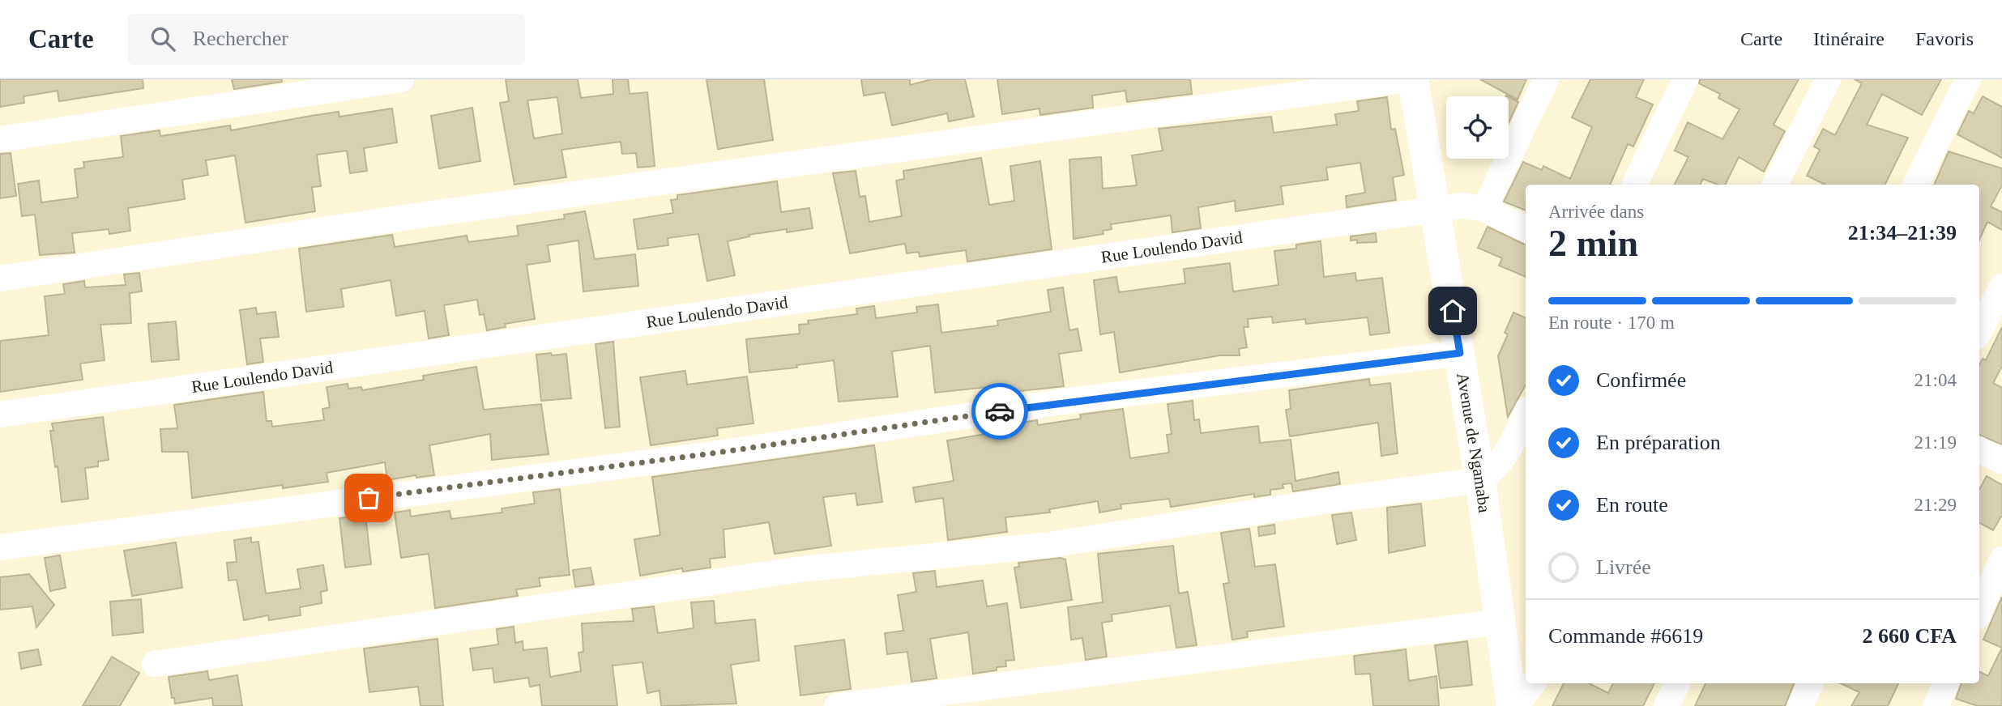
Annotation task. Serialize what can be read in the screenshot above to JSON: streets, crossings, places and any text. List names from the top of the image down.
{
  "streets": {
    "main road": ["Avenue de Ngamaba"],
    "street": ["Rue Loulendo David"]
  },
  "crossings": [
    ["Rue Loulendo David", "Avenue de Ngamaba"]
  ],
  "page": {
    "header": "Carte",
    "search": "Rechercher",
    "nav": ["Carte", "Itinéraire", "Favoris"],
    "heading": ["2 min", "Arrivée dans", "21:34–21:39"],
    "panel": ["Commande #6619", "2 660 CFA"],
    "bar": "En route · 170 m",
    "list": [
      ["Confirmée", "21:04"],
      ["En préparation", "21:19"],
      ["En route", "21:29"],
      "Livrée"
    ]
  }
}
